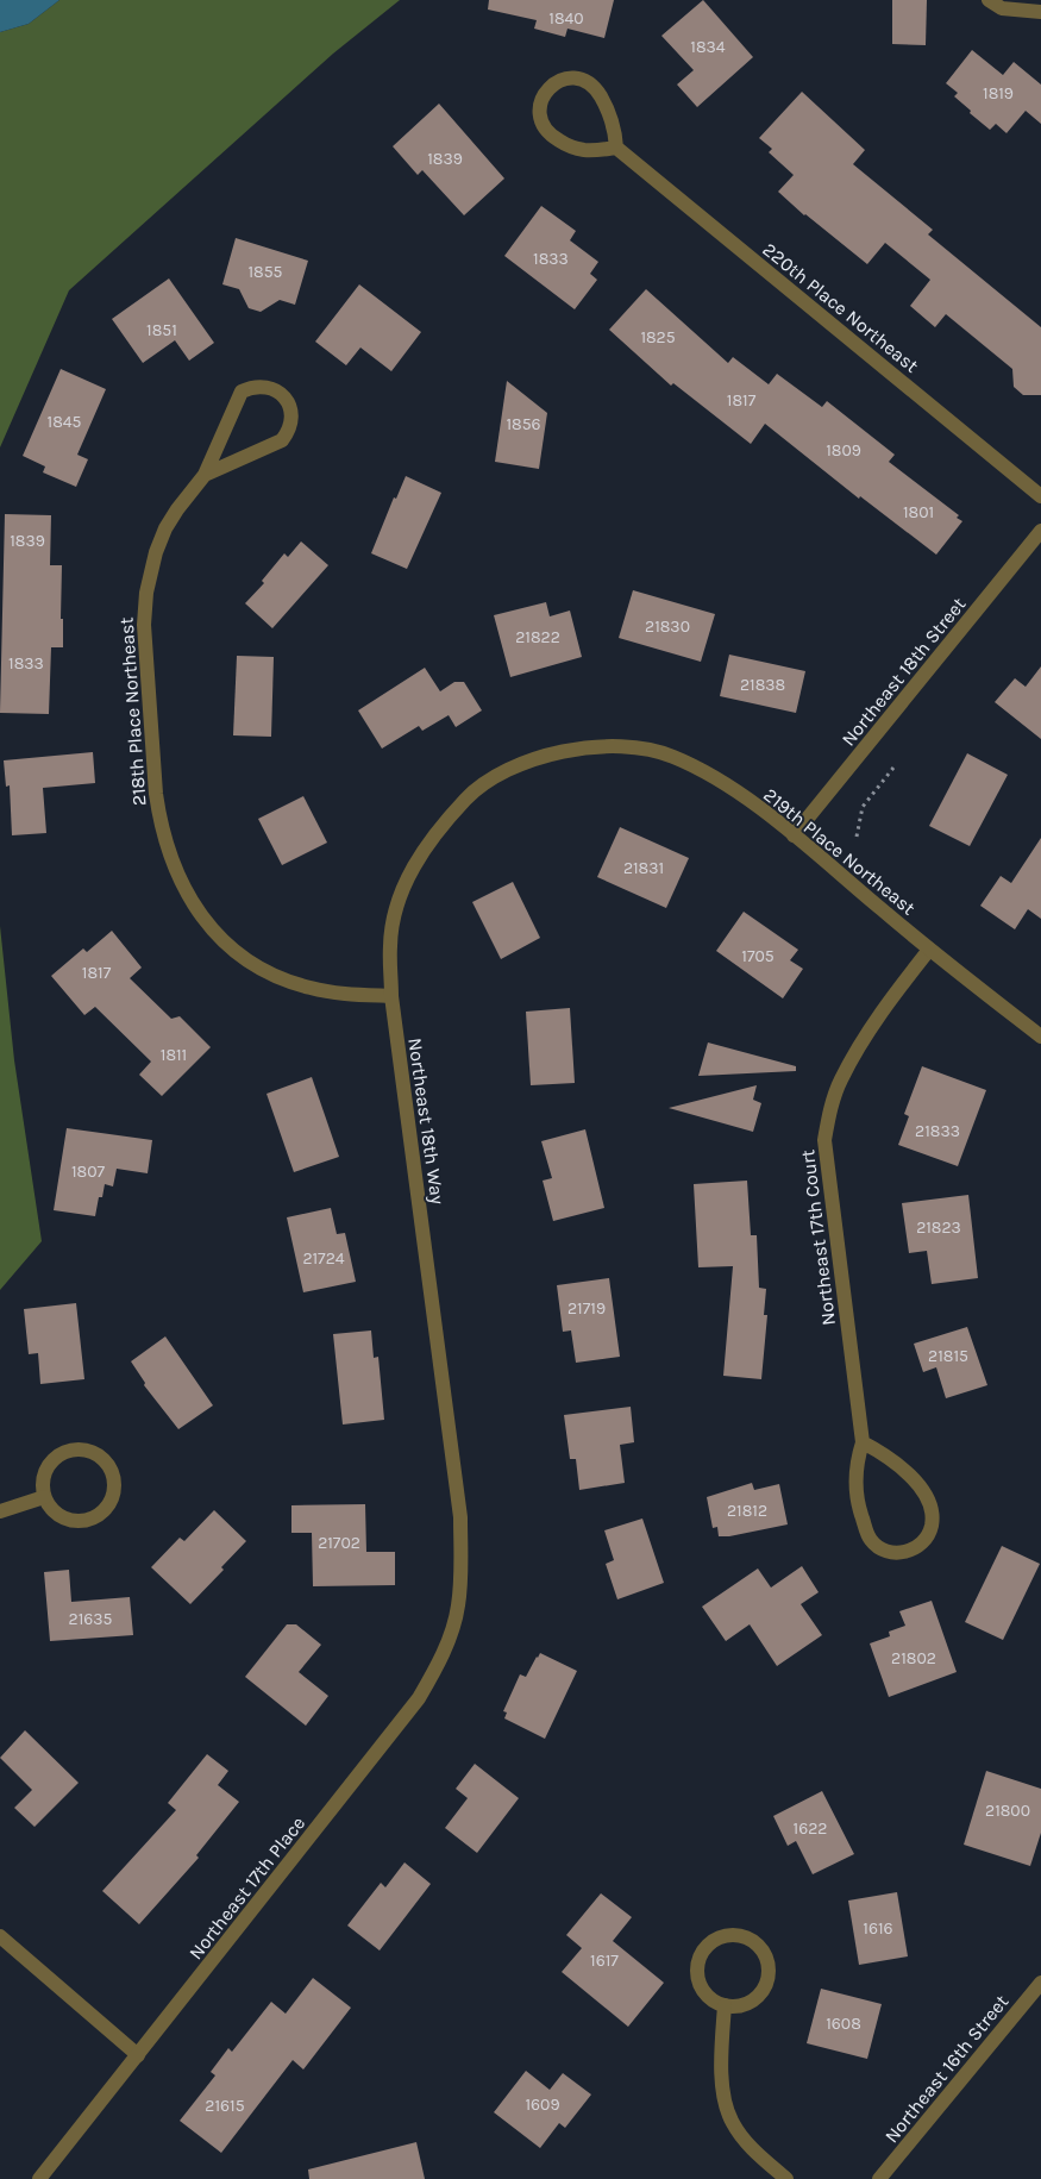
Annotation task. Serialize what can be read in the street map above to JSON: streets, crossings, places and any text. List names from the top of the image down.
{
  "streets": {
    "street": [
      "220th Place Northeast",
      "Northeast 18th Street",
      "218th Place Northeast",
      "219th Place Northeast",
      "Northeast 18th Way",
      "Northeast 17th Court",
      "Northeast 17th Place",
      "Northeast 16th Street"
    ]
  },
  "crossings": [
    ["Northeast 18th Street", "219th Place Northeast"],
    ["218th Place Northeast", "Northeast 18th Way"],
    ["219th Place Northeast", "Northeast 18th Way"],
    ["219th Place Northeast", "Northeast 17th Court"],
    ["Northeast 18th Way", "Northeast 17th Place"]
  ],
  "house_numbers": [
    "1840",
    "1834",
    "1819",
    "1839",
    "1833",
    "1855",
    "1851",
    "1825",
    "1817",
    "1845",
    "1856",
    "1809",
    "1801",
    "1839",
    "21830",
    "21822",
    "1833",
    "21838",
    "21831",
    "1705",
    "1817",
    "1811",
    "21833",
    "1807",
    "21823",
    "21724",
    "21719",
    "21815",
    "21812",
    "21702",
    "21635",
    "21802",
    "21800",
    "1622",
    "1616",
    "1617",
    "1608",
    "1609",
    "21615"
  ]
}
